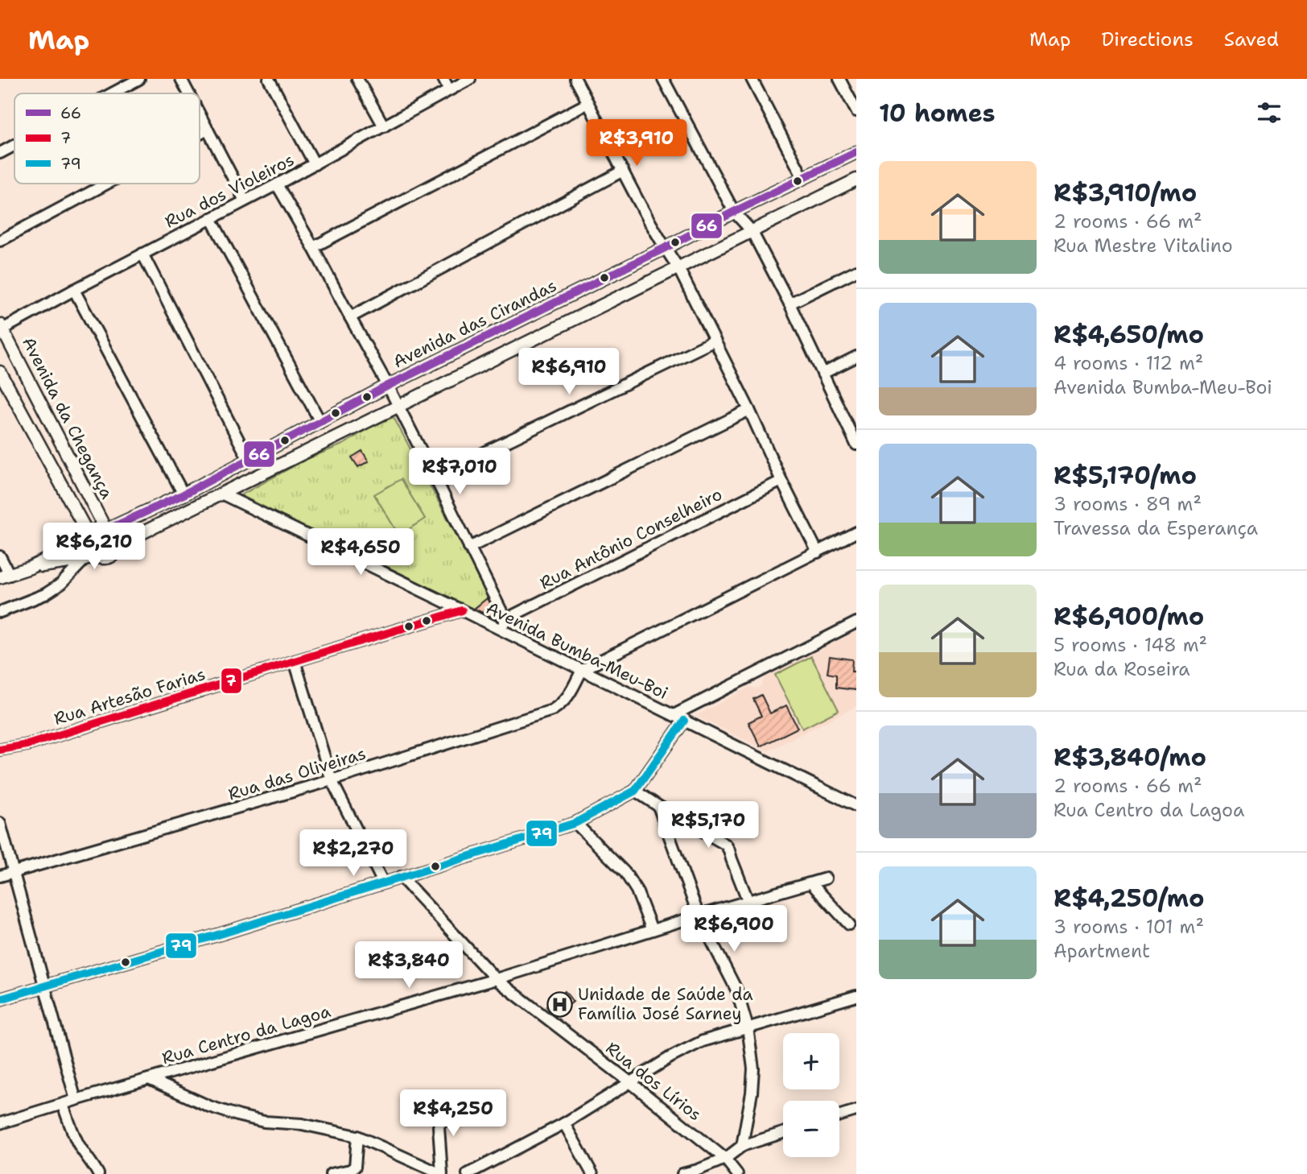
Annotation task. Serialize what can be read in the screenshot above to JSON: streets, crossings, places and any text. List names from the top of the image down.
{
  "streets": {
    "street": [
      "Rua dos Violeiros",
      "Avenida das Cirandas",
      "Avenida da Chegança",
      "Rua Antônio Conselheiro",
      "Avenida Bumba-Meu-Boi",
      "Rua Artesão Farias",
      "Rua das Oliveiras",
      "Rua Centro da Lagoa",
      "Rua dos Lírios"
    ]
  },
  "crossings": [
    ["Rua dos Violeiros", "Avenida da Chegança"],
    ["Avenida das Cirandas", "Avenida da Chegança"],
    ["Avenida Bumba-Meu-Boi", "Rua Artesão Farias"],
    ["Avenida Bumba-Meu-Boi", "Rua das Oliveiras"],
    ["Rua Centro da Lagoa", "Rua dos Lírios"]
  ],
  "places": {
    "hospital": ["Unidade de Saúde da Família José Sarney"]
  },
  "lines": ["transit line 66", "transit line 7", "transit line 79"],
  "legend": ["66", "7", "79"],
  "page": {
    "header": "Map",
    "nav": ["Map", "Directions", "Saved"],
    "heading": "10 homes",
    "price": [
      "R$3,910",
      "R$6,910",
      "R$7,010",
      "R$6,210",
      "R$4,650",
      "R$5,170",
      "R$2,270",
      "R$6,900",
      "R$3,840",
      "R$4,250"
    ],
    "list": [
      {
        "name": "R$3,910/mo",
        "note": "2 rooms · 66 m² · Rua Mestre Vitalino"
      },
      {
        "name": "R$4,650/mo",
        "note": "4 rooms · 112 m² · Avenida Bumba-Meu-Boi"
      },
      {
        "name": "R$5,170/mo",
        "note": "3 rooms · 89 m² · Travessa da Esperança"
      },
      {
        "name": "R$6,900/mo",
        "note": "5 rooms · 148 m² · Rua da Roseira"
      },
      {
        "name": "R$3,840/mo",
        "note": "2 rooms · 66 m² · Rua Centro da Lagoa"
      },
      {
        "name": "R$4,250/mo",
        "note": "3 rooms · 101 m² · Apartment"
      }
    ],
    "map_buttons": ["+", "−"]
  }
}
